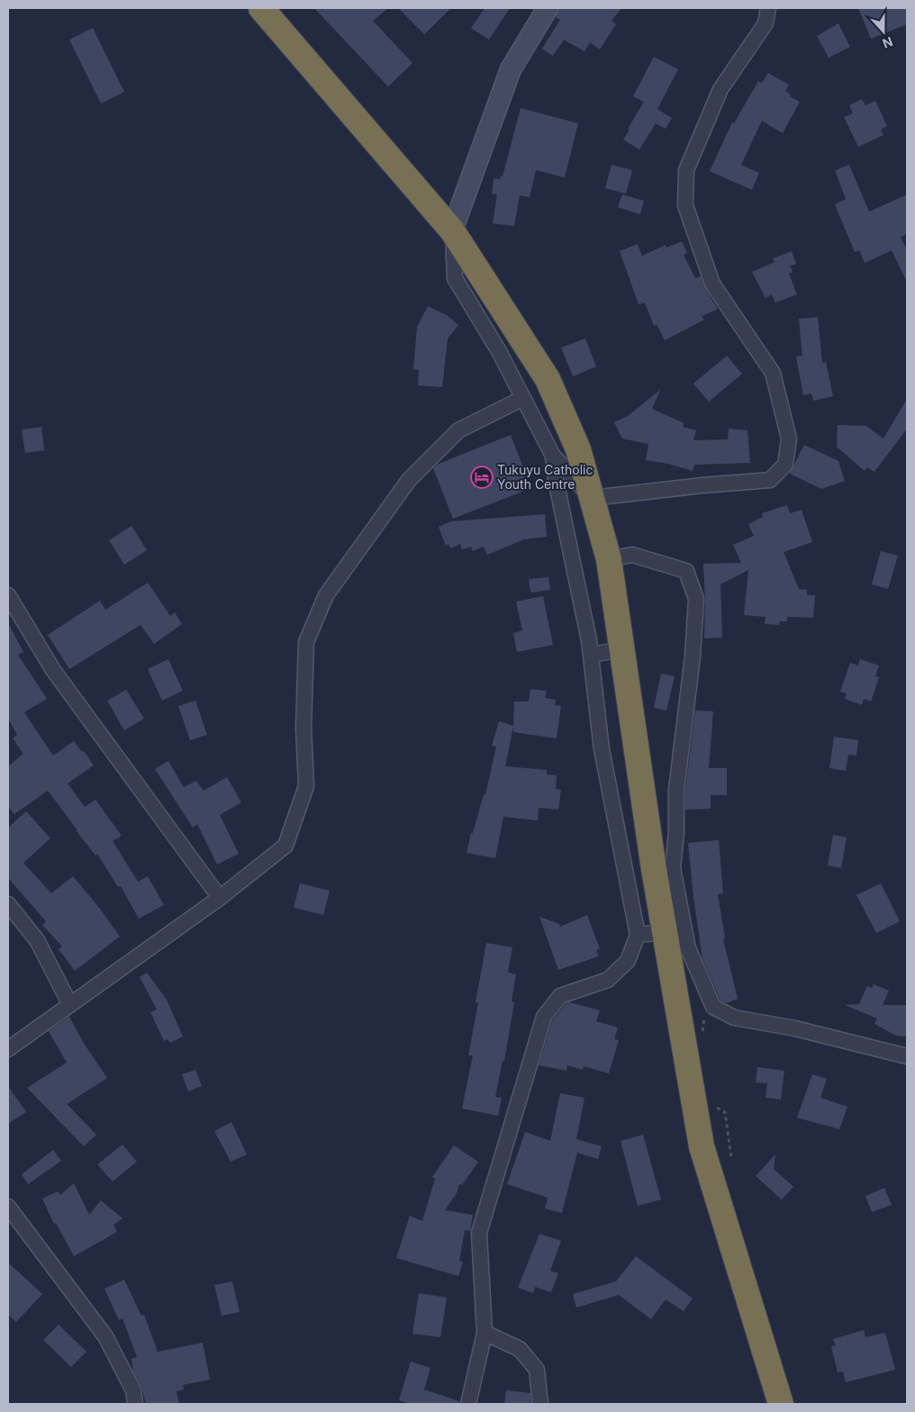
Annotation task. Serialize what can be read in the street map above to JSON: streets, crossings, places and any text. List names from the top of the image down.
{
  "places": {
    "hotel": ["Tukuyu Catholic Youth Centre"]
  },
  "north": "bottom"
}
